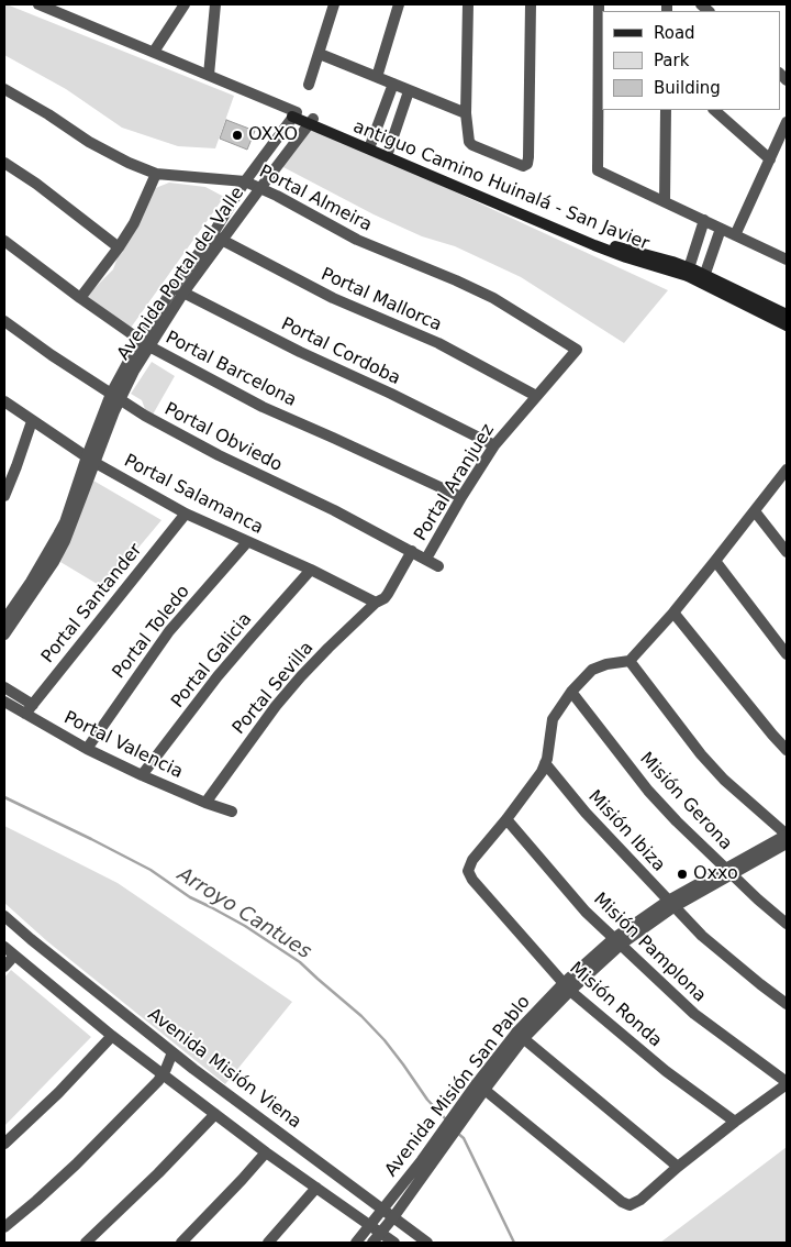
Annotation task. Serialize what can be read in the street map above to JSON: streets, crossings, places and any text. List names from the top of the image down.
{
  "streets": {
    "street": [
      "Portal Almeira",
      "Avenida Portal del Valle",
      "Portal Mallorca",
      "Portal Cordoba",
      "Portal Barcelona",
      "Portal Obviedo",
      "Portal Aranjuez",
      "Portal Salamanca",
      "Portal Santander",
      "Portal Toledo",
      "Portal Galicia",
      "Portal Sevilla",
      "Portal Valencia",
      "Misión Gerona",
      "Misión Ibiza",
      "Misión Pamplona",
      "Misión Ronda",
      "Avenida Misión Viena",
      "Avenida Misión San Pablo"
    ]
  },
  "crossings": [
    ["Portal Almeira", "Avenida Portal del Valle"],
    ["Portal Almeira", "Portal Aranjuez"],
    ["Avenida Portal del Valle", "Portal Mallorca"],
    ["Avenida Portal del Valle", "Portal Cordoba"],
    ["Avenida Portal del Valle", "Portal Barcelona"],
    ["Avenida Portal del Valle", "Portal Obviedo"],
    ["Avenida Portal del Valle", "Portal Salamanca"],
    ["Portal Mallorca", "Portal Aranjuez"],
    ["Portal Cordoba", "Portal Aranjuez"],
    ["Portal Barcelona", "Portal Aranjuez"],
    ["Portal Obviedo", "Portal Aranjuez"],
    ["Portal Obviedo", "Portal Sevilla"],
    ["Portal Salamanca", "Portal Santander"],
    ["Portal Salamanca", "Portal Toledo"],
    ["Portal Salamanca", "Portal Galicia"],
    ["Portal Salamanca", "Portal Sevilla"],
    ["Portal Santander", "Portal Valencia"],
    ["Portal Toledo", "Portal Valencia"],
    ["Portal Galicia", "Portal Valencia"],
    ["Portal Sevilla", "Portal Valencia"],
    ["Misión Gerona", "Avenida Misión San Pablo"],
    ["Misión Ibiza", "Avenida Misión San Pablo"],
    ["Misión Pamplona", "Misión Ronda"],
    ["Misión Pamplona", "Avenida Misión San Pablo"],
    ["Misión Ronda", "Avenida Misión San Pablo"],
    ["Avenida Misión Viena", "Avenida Misión San Pablo"]
  ],
  "water": ["Arroyo Cantues"],
  "places": ["OXXO", "Oxxo"],
  "legend": ["Road", "Park", "Building"]
}
